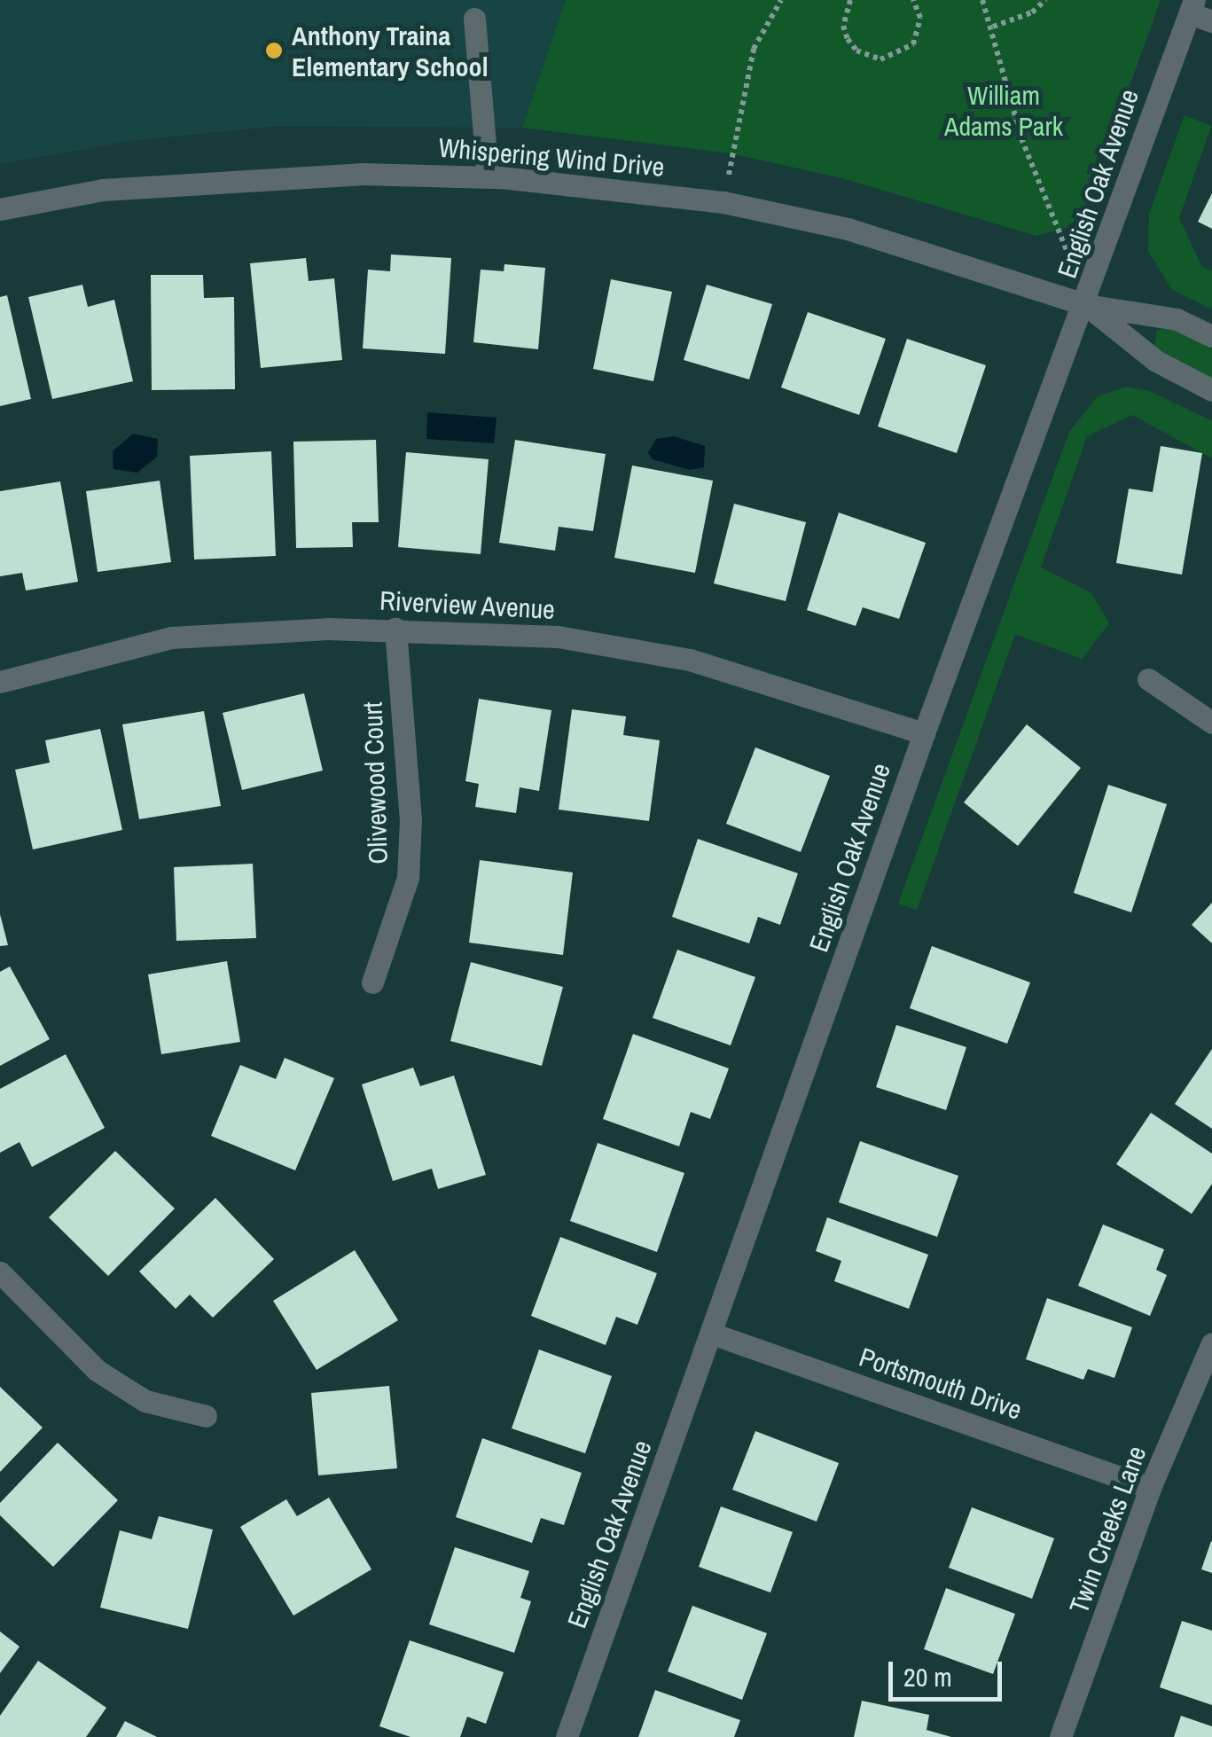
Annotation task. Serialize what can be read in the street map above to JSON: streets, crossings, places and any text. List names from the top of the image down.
{
  "streets": {
    "street": [
      "Whispering Wind Drive",
      "English Oak Avenue",
      "Riverview Avenue",
      "Olivewood Court",
      "Portsmouth Drive",
      "Twin Creeks Lane"
    ]
  },
  "crossings": [
    ["Whispering Wind Drive", "English Oak Avenue"],
    ["English Oak Avenue", "Riverview Avenue"],
    ["English Oak Avenue", "Portsmouth Drive"],
    ["Riverview Avenue", "Olivewood Court"],
    ["Portsmouth Drive", "Twin Creeks Lane"]
  ],
  "parks": ["William Adams Park"],
  "places": ["Anthony Traina Elementary School"],
  "scale_bar": "20 m"
}
